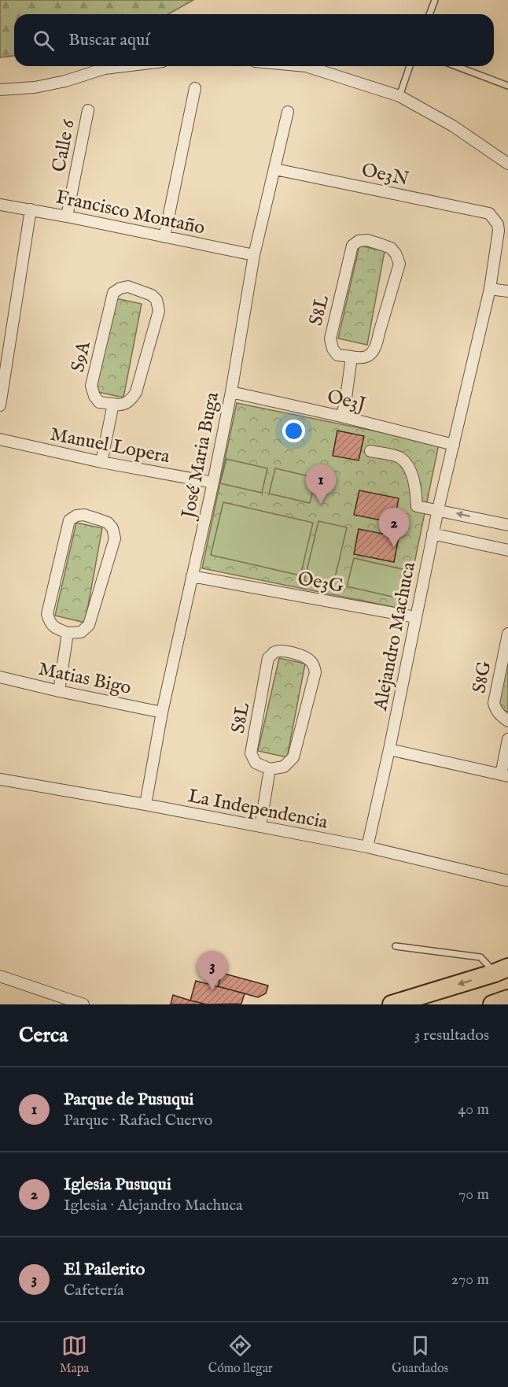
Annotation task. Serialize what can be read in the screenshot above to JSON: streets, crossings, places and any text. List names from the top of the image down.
{
  "streets": {
    "street": [
      "Calle 6",
      "Oe3N",
      "Francisco Montaño",
      "S8L",
      "S9A",
      "Oe3J",
      "Manuel Lopera",
      "José Maria Buga",
      "Oe3G",
      "Alejandro Machuca",
      "S8G",
      "Matias Bigo",
      "La Independencia"
    ]
  },
  "crossings": [
    ["Calle 6", "Francisco Montaño"],
    ["Oe3N", "José Maria Buga"],
    ["Oe3N", "Alejandro Machuca"],
    ["Francisco Montaño", "José Maria Buga"],
    ["Oe3J", "José Maria Buga"],
    ["Oe3J", "Alejandro Machuca"],
    ["Manuel Lopera", "José Maria Buga"],
    ["José Maria Buga", "Oe3G"],
    ["José Maria Buga", "Matias Bigo"],
    ["José Maria Buga", "La Independencia"],
    ["Oe3G", "Alejandro Machuca"],
    ["Alejandro Machuca", "La Independencia"]
  ],
  "page": {
    "search": "Buscar aquí",
    "pins": ["1", "2", "3"],
    "heading": ["Cerca", "3 resultados"],
    "list": [
      {
        "mark": "1",
        "name": "Parque de Pusuqui",
        "note": "Parque · Rafael Cuervo",
        "value": "40 m"
      },
      {
        "mark": "2",
        "name": "Iglesia Pusuqui",
        "note": "Iglesia · Alejandro Machuca",
        "value": "70 m"
      },
      {
        "mark": "3",
        "name": "El Pailerito",
        "note": "Cafetería",
        "value": "270 m"
      }
    ],
    "nav": ["Mapa", "Cómo llegar", "Guardados"]
  }
}
